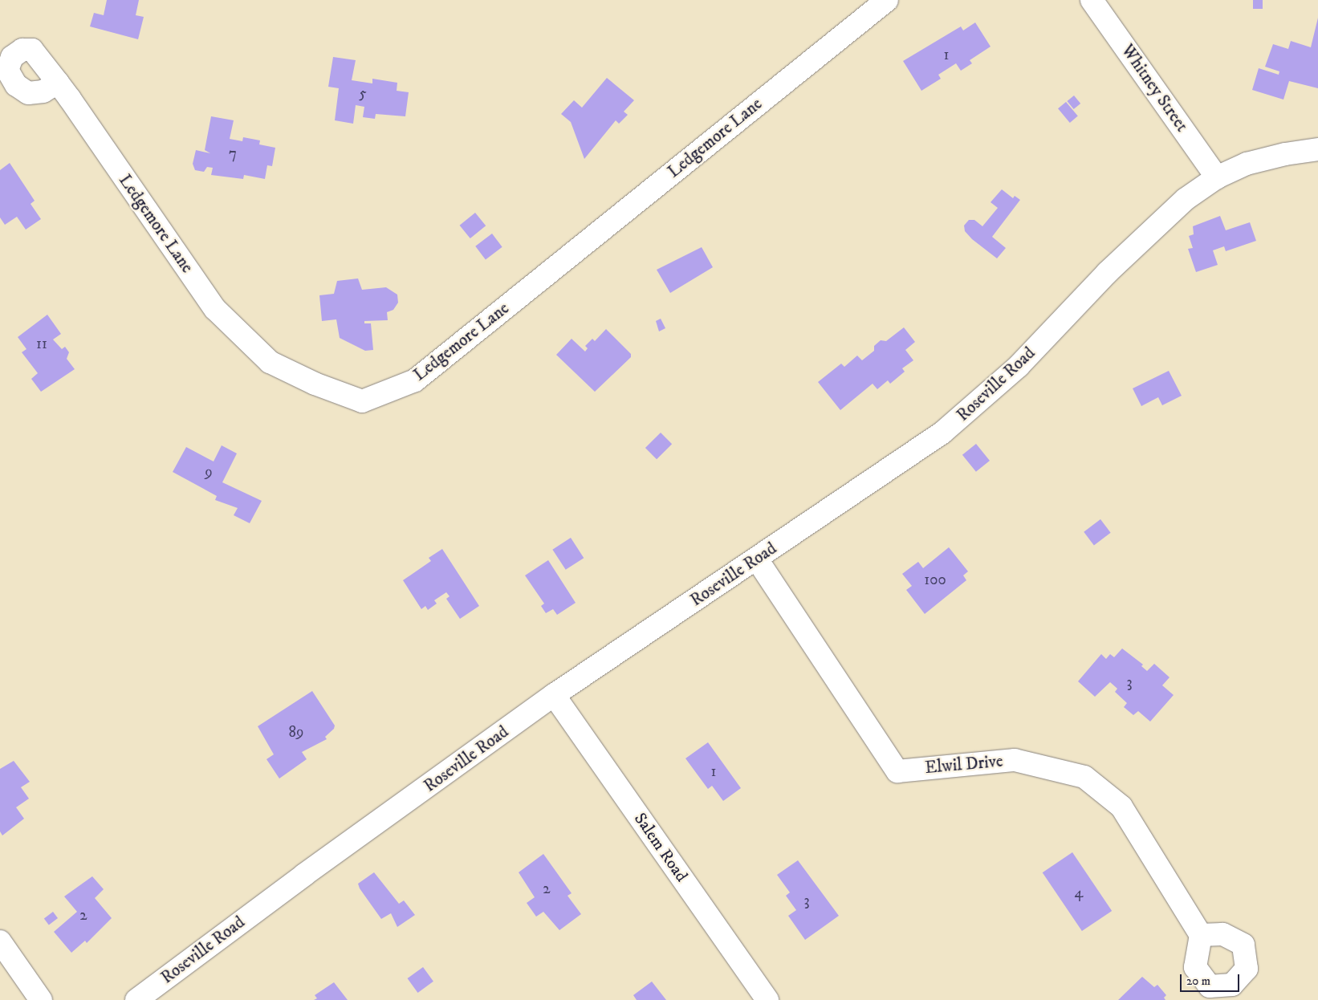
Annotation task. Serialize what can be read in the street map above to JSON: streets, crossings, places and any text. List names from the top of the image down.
{
  "streets": {
    "street": [
      "Whitney Street",
      "Ledgemore Lane",
      "Roseville Road",
      "Elwil Drive",
      "Salem Road"
    ]
  },
  "crossings": [
    ["Whitney Street", "Roseville Road"],
    ["Roseville Road", "Elwil Drive"],
    ["Roseville Road", "Salem Road"]
  ],
  "house_numbers": [
    "1",
    "5",
    "7",
    "11",
    "9",
    "100",
    "3",
    "89",
    "1",
    "2",
    "4",
    "3",
    "2"
  ],
  "scale_bar": "20 m"
}
